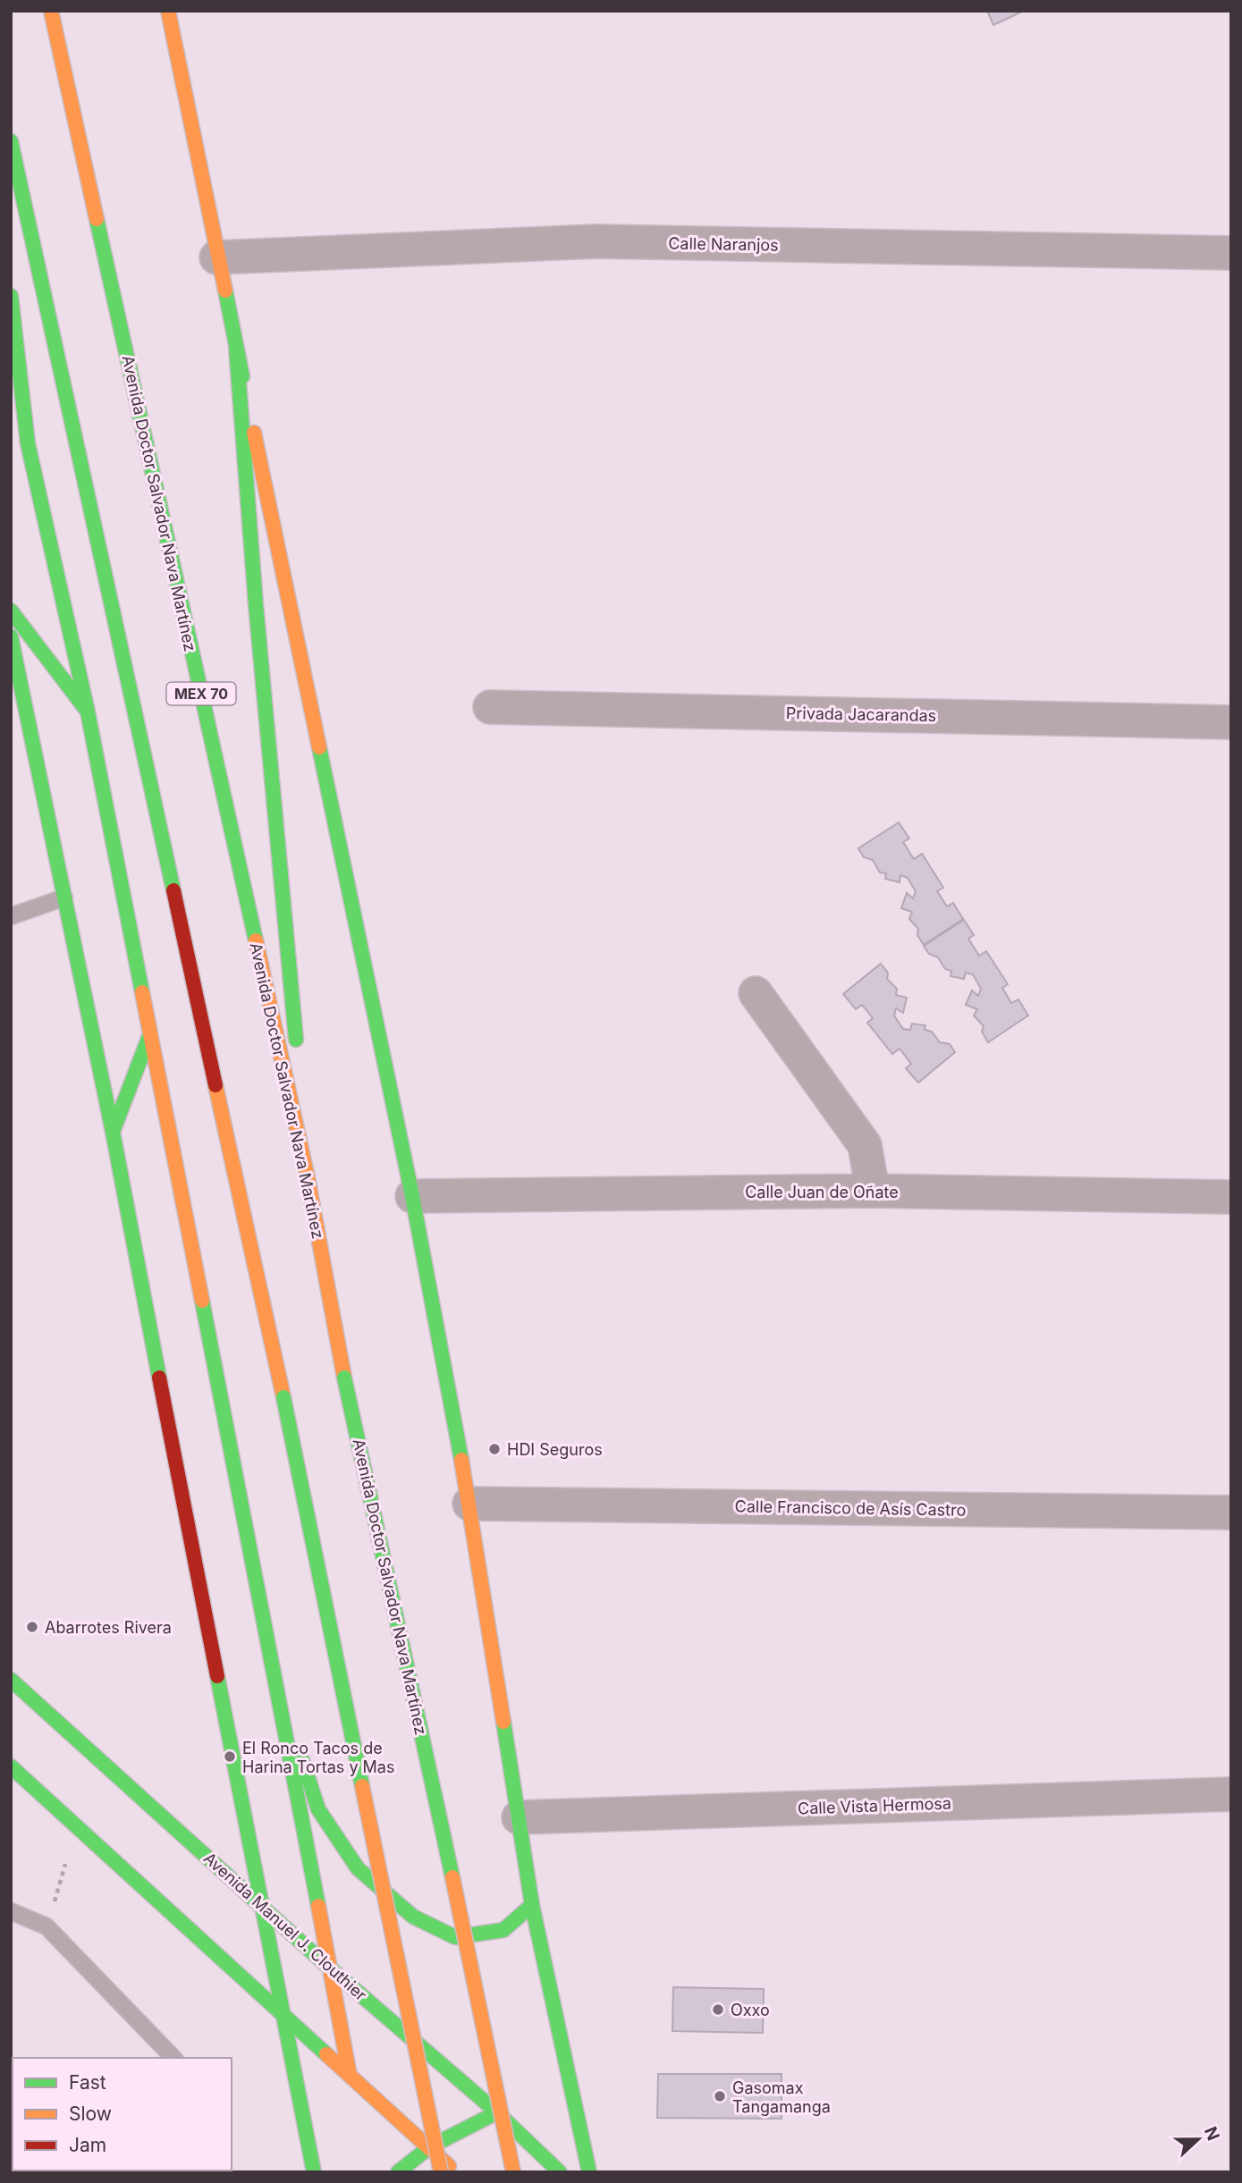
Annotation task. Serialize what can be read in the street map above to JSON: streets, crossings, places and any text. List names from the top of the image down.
{
  "streets": {
    "main road": ["Avenida Doctor Salvador Nava Martínez", "MEX 70", "Avenida Manuel J. Clouthier"],
    "street": [
      "Calle Naranjos",
      "Privada Jacarandas",
      "Calle Juan de Oñate",
      "Calle Francisco de Asís Castro",
      "Calle Vista Hermosa"
    ]
  },
  "places": [
    "HDI Seguros",
    "Abarrotes Rivera",
    "El Ronco Tacos de Harina Tortas y Mas",
    "Oxxo",
    "Gasomax Tangamanga"
  ],
  "legend": ["Fast", "Slow", "Jam"],
  "north": "right"
}
